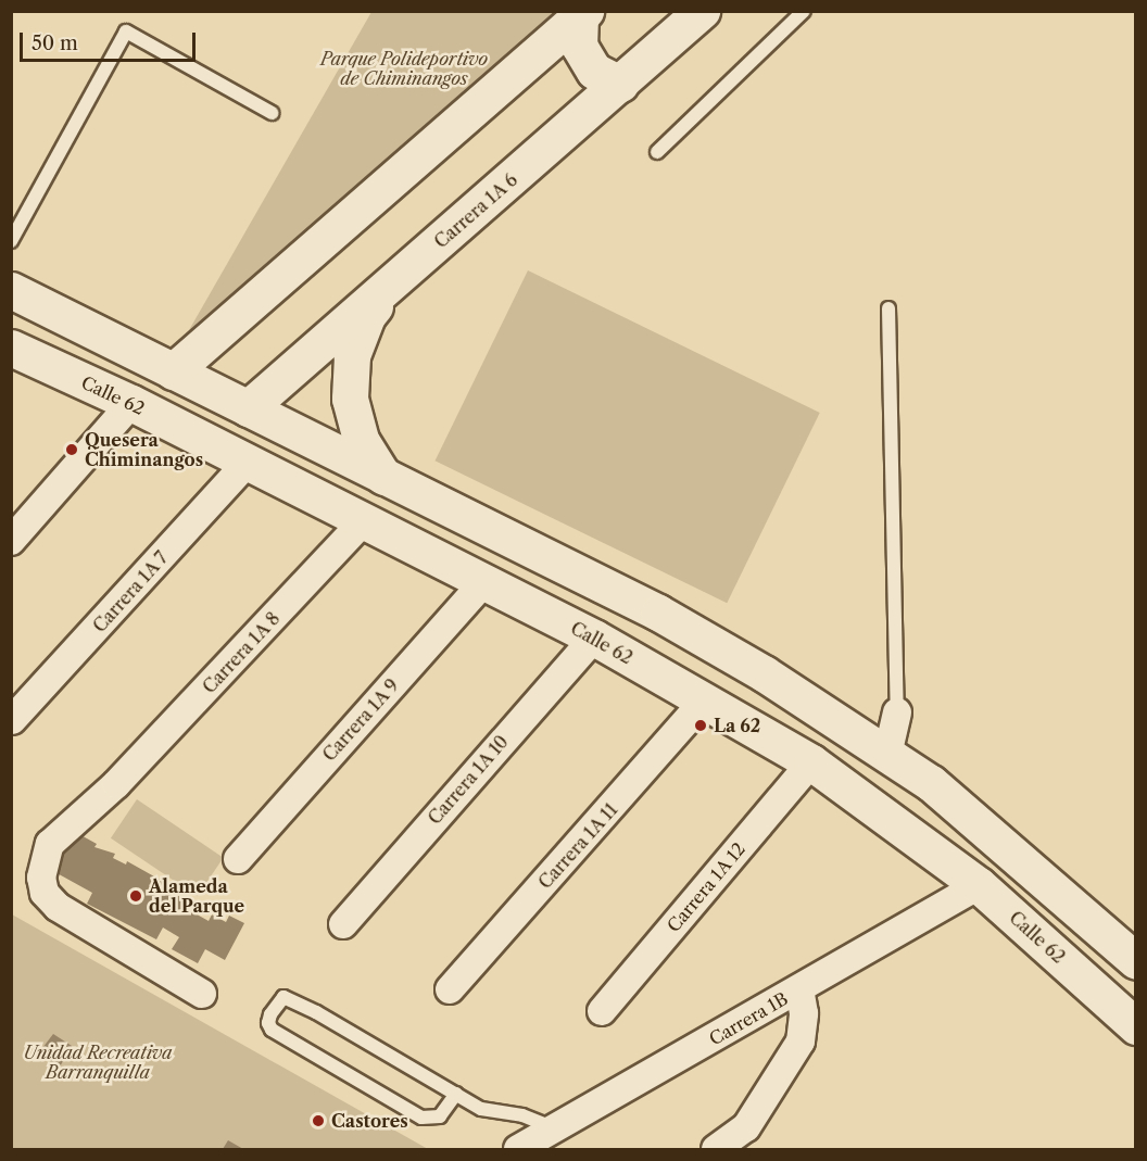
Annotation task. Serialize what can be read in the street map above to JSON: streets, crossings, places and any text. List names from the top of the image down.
{
  "streets": {
    "street": [
      "Carrera 1A 6",
      "Calle 62",
      "Carrera 1A 7",
      "Carrera 1A 8",
      "Carrera 1A 9",
      "Carrera 1A 10",
      "Carrera 1A 11",
      "Carrera 1A 12",
      "Carrera 1B"
    ]
  },
  "crossings": [
    ["Calle 62", "Carrera 1A 7"],
    ["Calle 62", "Carrera 1A 8"],
    ["Calle 62", "Carrera 1A 9"],
    ["Calle 62", "Carrera 1A 10"],
    ["Calle 62", "Carrera 1A 11"],
    ["Calle 62", "Carrera 1A 12"],
    ["Calle 62", "Carrera 1B"]
  ],
  "parks": ["Parque Polideportivo de Chiminangos", "Unidad Recreativa Barranquilla"],
  "places": [
    "Quesera Chiminangos",
    "La 62",
    "Alameda del Parque",
    "Castores"
  ],
  "scale_bar": "50 m"
}
